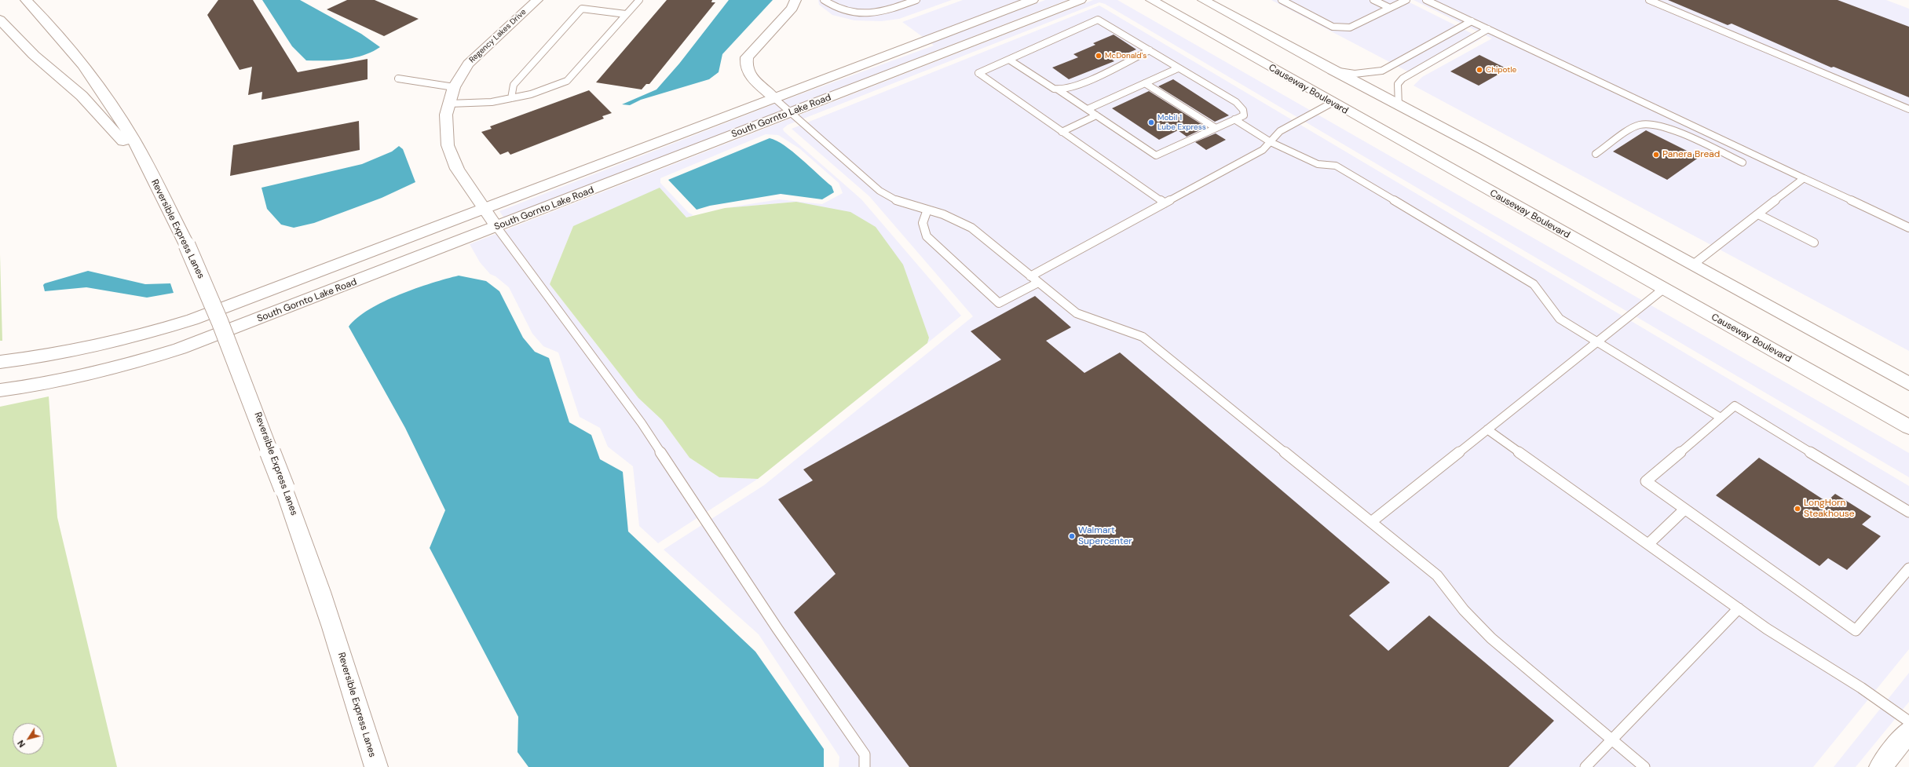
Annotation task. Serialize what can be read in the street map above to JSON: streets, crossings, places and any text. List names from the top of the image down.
{
  "streets": {
    "main road": ["Causeway Boulevard", "South Gornto Lake Road", "Reversible Express Lanes"],
    "street": ["Regency Lakes Drive"]
  },
  "crossings": [
    ["Regency Lakes Drive", "South Gornto Lake Road"]
  ],
  "places": [
    "McDonald's",
    "Chipotle",
    "Mobil 1 Lube Express",
    "Panera Bread",
    "LongHorn Steakhouse",
    "Walmart Supercenter"
  ],
  "north": "bottom left"
}
